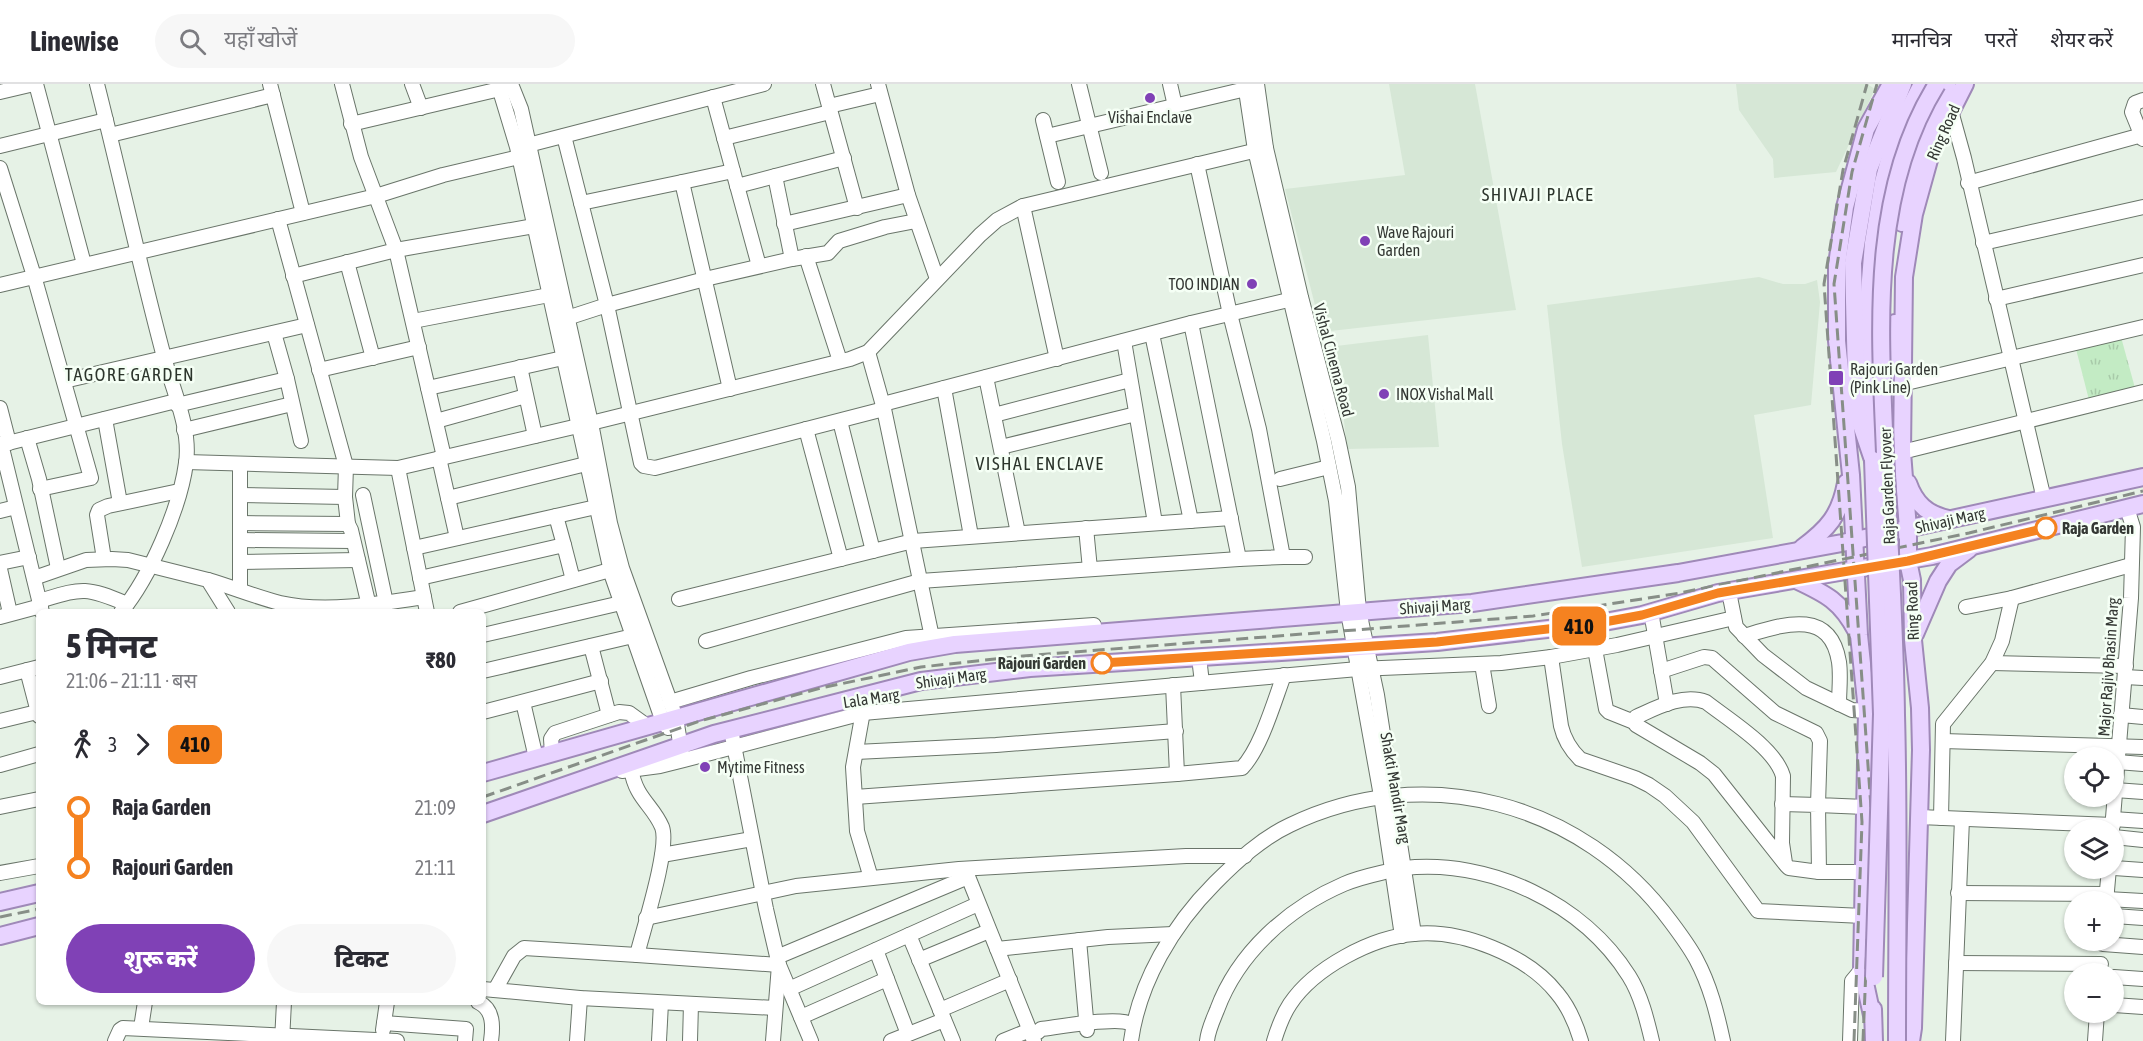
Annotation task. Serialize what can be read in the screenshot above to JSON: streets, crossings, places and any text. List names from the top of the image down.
{
  "streets": {
    "main road": ["Ring Road", "Raja Garden Flyover", "Shivaji Marg"],
    "street": [
      "Vishal Cinema Road",
      "Major Rajiv Bhasin Marg",
      "Lala Marg",
      "Shakti Mandir Marg"
    ]
  },
  "crossings": [
    ["Ring Road", "Raja Garden Flyover"],
    ["Ring Road", "Shivaji Marg"],
    ["Vishal Cinema Road", "Shivaji Marg"],
    ["Vishal Cinema Road", "Shakti Mandir Marg"],
    ["Shivaji Marg", "Major Rajiv Bhasin Marg"],
    ["Shivaji Marg", "Lala Marg"],
    ["Shivaji Marg", "Shakti Mandir Marg"],
    ["Lala Marg", "Shakti Mandir Marg"]
  ],
  "districts": ["SHIVAJI PLACE", "TAGORE GARDEN", "VISHAL ENCLAVE"],
  "places": {
    "other": [
      "Vishai Enclave",
      "Wave Rajouri Garden",
      "TOO INDIAN",
      "INOX Vishal Mall",
      "Raja Garden",
      "Rajouri Garden",
      "Mytime Fitness"
    ],
    "transit": ["Rajouri Garden (Pink Line)"]
  },
  "lines": ["bus line 410"],
  "page": {
    "header": "Linewise",
    "search": "यहाँ खोजें",
    "nav": ["मानचित्र", "परतें", "शेयर करें"],
    "on_map": "410",
    "heading": ["5 मिनट", "21:06 – 21:11 · बस", "₹80"],
    "legs": ["3", "410"],
    "map_buttons": ["+", "−"],
    "list": [
      {
        "name": "Raja Garden",
        "value": "21:09"
      },
      {
        "name": "Rajouri Garden",
        "value": "21:11"
      }
    ],
    "buttons": ["शुरू करें", "टिकट"]
  }
}
